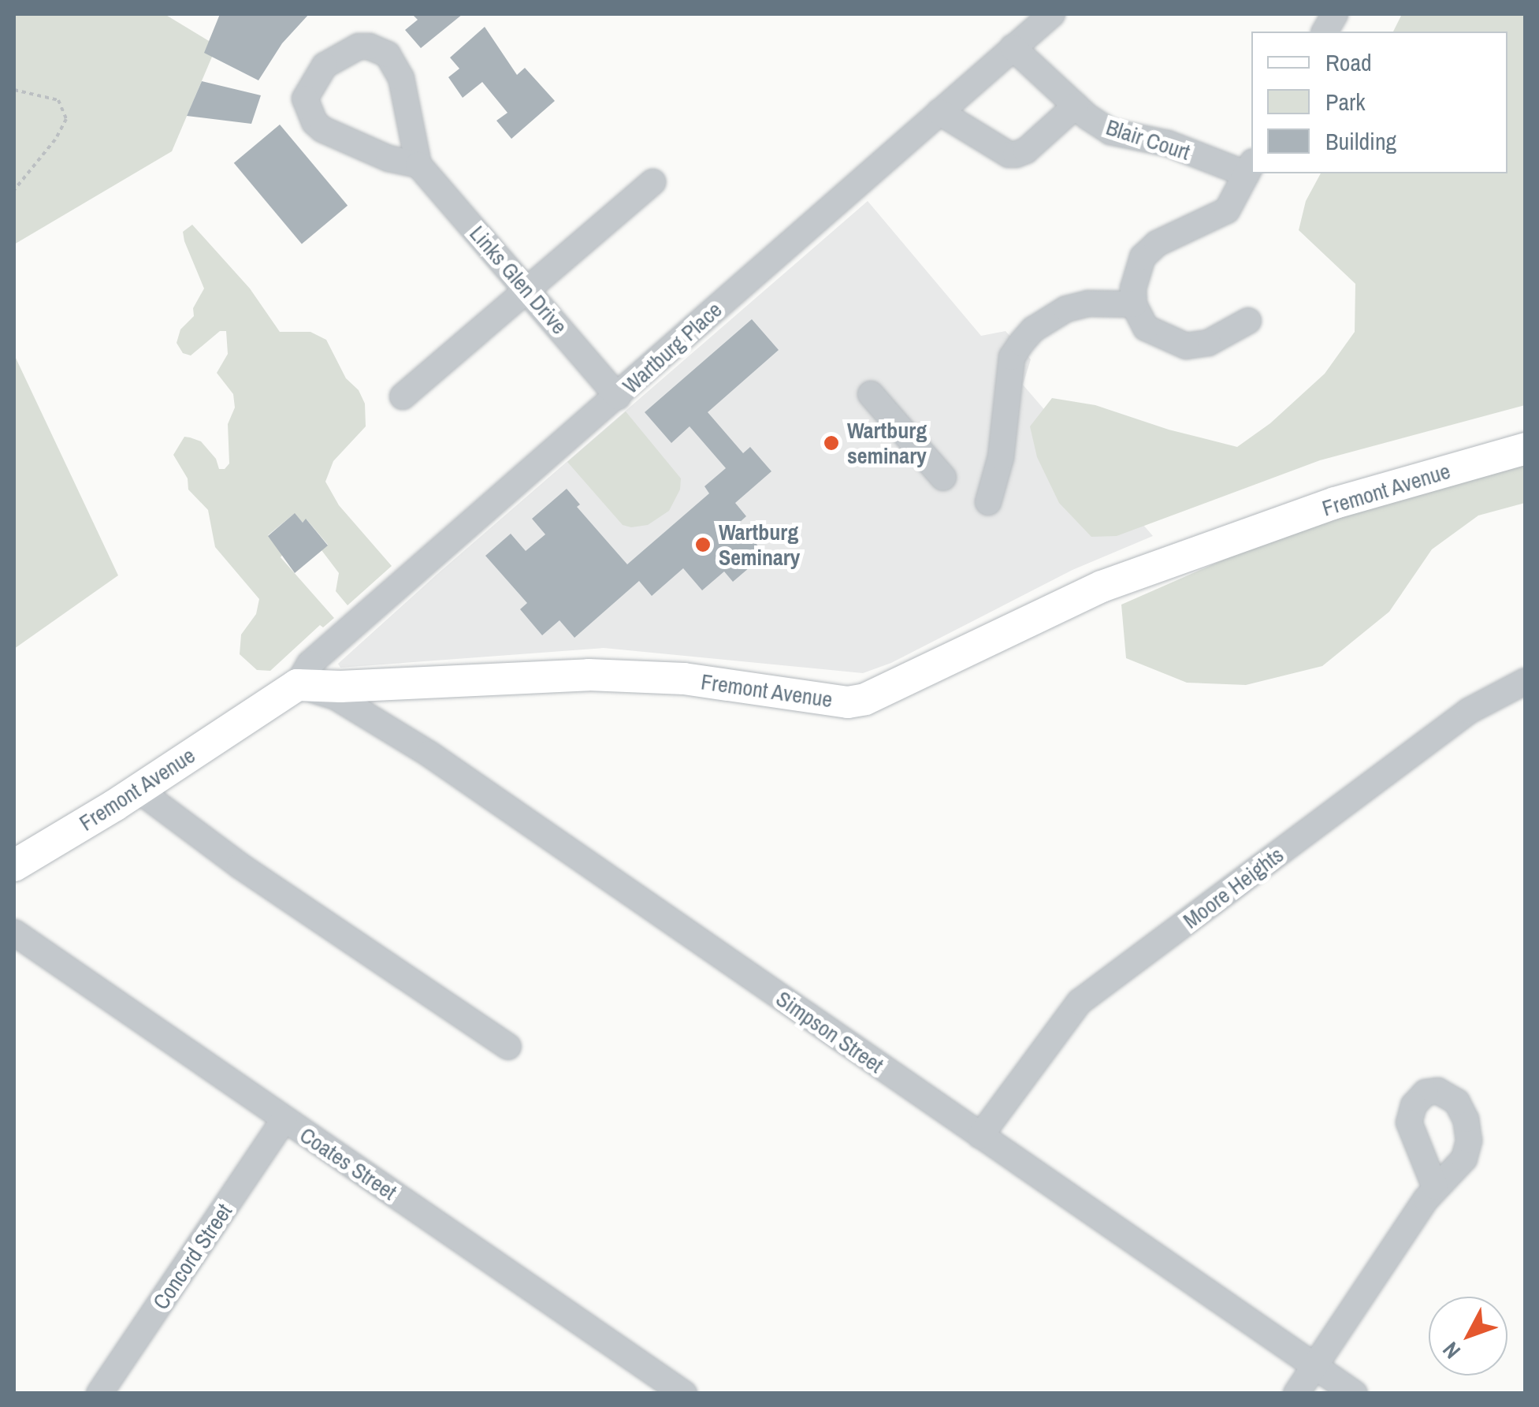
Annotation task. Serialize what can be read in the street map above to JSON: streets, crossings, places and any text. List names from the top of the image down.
{
  "streets": {
    "main road": ["Fremont Avenue"],
    "street": [
      "Blair Court",
      "Links Glen Drive",
      "Wartburg Place",
      "Moore Heights",
      "Simpson Street",
      "Coates Street",
      "Concord Street"
    ]
  },
  "crossings": [
    ["Blair Court", "Wartburg Place"],
    ["Links Glen Drive", "Wartburg Place"],
    ["Wartburg Place", "Fremont Avenue"],
    ["Wartburg Place", "Simpson Street"],
    ["Fremont Avenue", "Simpson Street"],
    ["Moore Heights", "Simpson Street"],
    ["Coates Street", "Concord Street"]
  ],
  "places": ["Wartburg seminary", "Wartburg Seminary"],
  "legend": ["Road", "Park", "Building"],
  "north": "bottom left"
}
